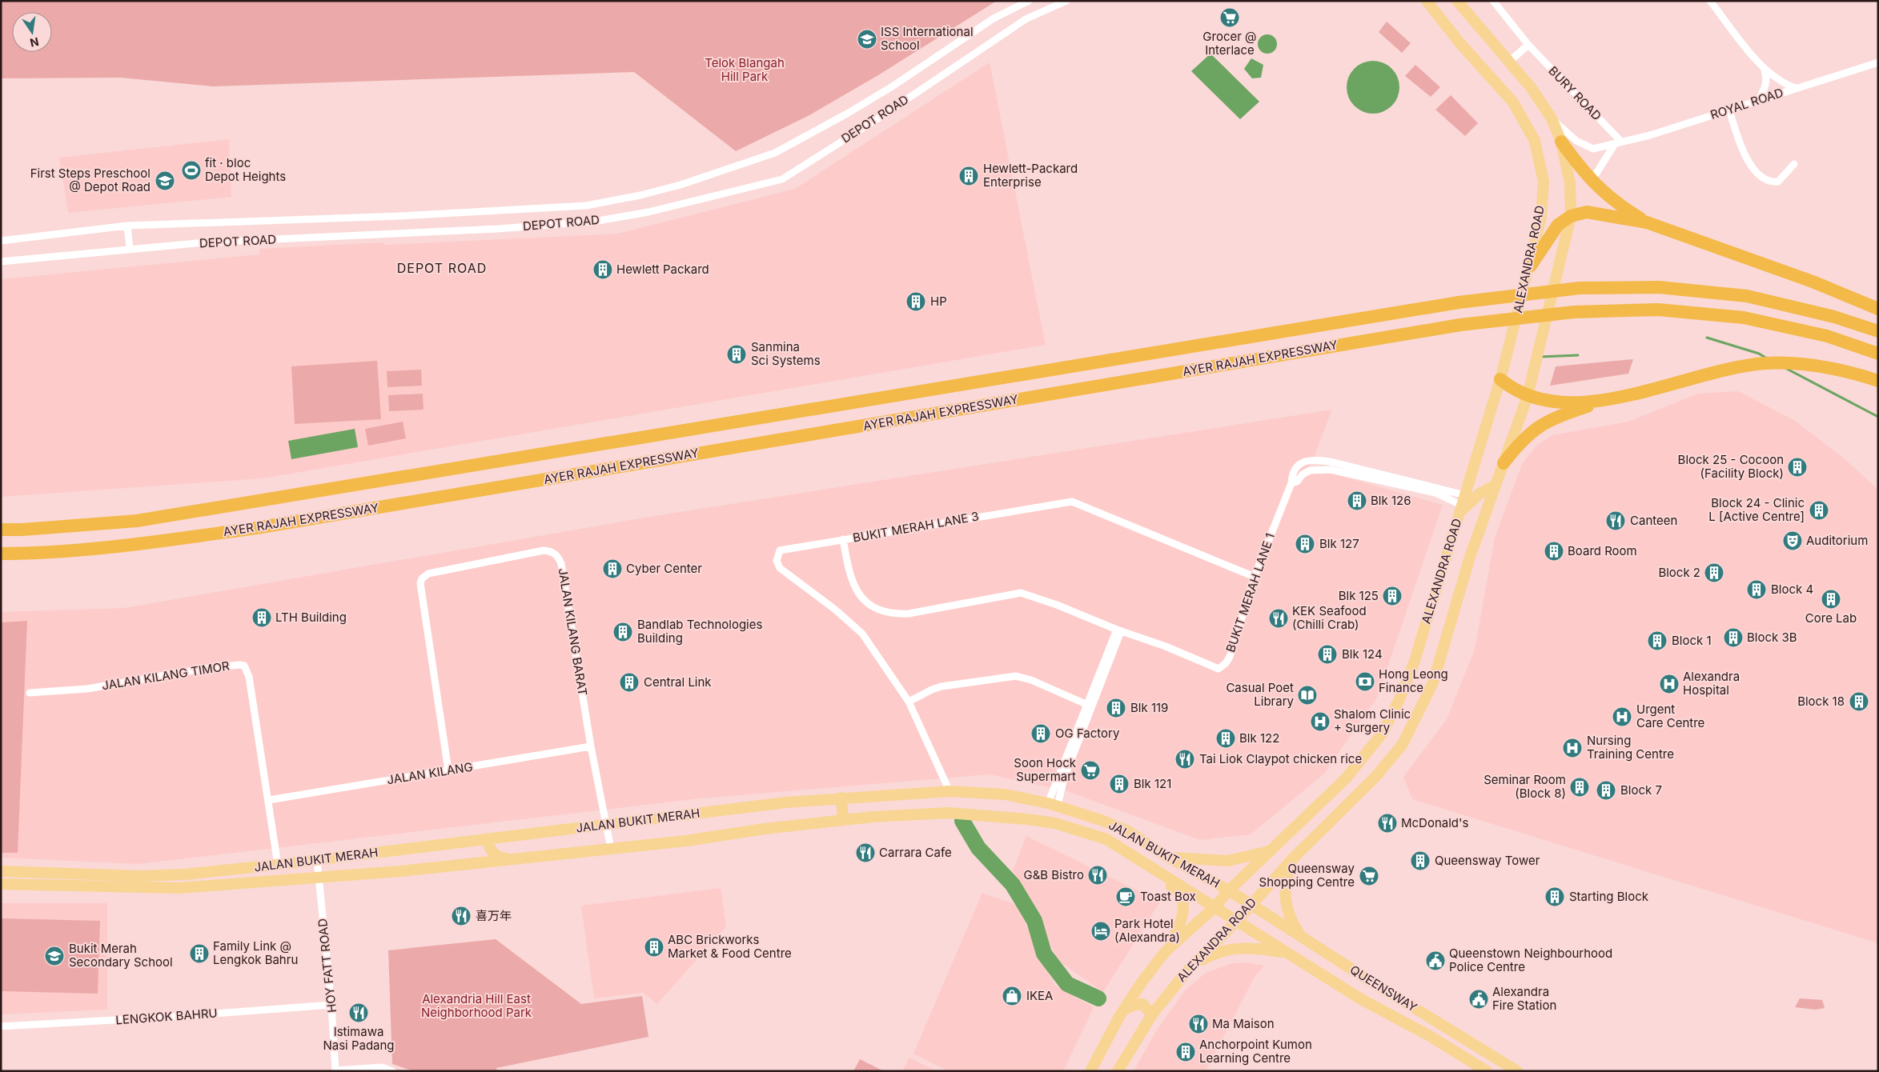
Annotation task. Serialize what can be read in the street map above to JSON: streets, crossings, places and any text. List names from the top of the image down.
{
  "streets": {
    "highway": ["AYER RAJAH EXPRESSWAY"],
    "main road": ["ALEXANDRA ROAD", "JALAN BUKIT MERAH", "QUEENSWAY"],
    "street": [
      "BURY ROAD",
      "ROYAL ROAD",
      "DEPOT ROAD",
      "BUKIT MERAH LANE 3",
      "BUKIT MERAH LANE 1",
      "JALAN KILANG BARAT",
      "JALAN KILANG TIMOR",
      "JALAN KILANG",
      "HOY FATT ROAD",
      "LENGKOK BAHRU"
    ]
  },
  "crossings": [
    ["BURY ROAD", "ROYAL ROAD"],
    ["ROYAL ROAD", "ALEXANDRA ROAD"],
    ["ALEXANDRA ROAD", "BUKIT MERAH LANE 1"],
    ["ALEXANDRA ROAD", "JALAN BUKIT MERAH"],
    ["ALEXANDRA ROAD", "QUEENSWAY"],
    ["BUKIT MERAH LANE 3", "BUKIT MERAH LANE 1"],
    ["JALAN KILANG BARAT", "JALAN KILANG"],
    ["JALAN KILANG BARAT", "JALAN BUKIT MERAH"],
    ["JALAN KILANG TIMOR", "JALAN KILANG"],
    ["JALAN KILANG TIMOR", "JALAN BUKIT MERAH"],
    ["JALAN BUKIT MERAH", "HOY FATT ROAD"],
    ["JALAN BUKIT MERAH", "QUEENSWAY"],
    ["HOY FATT ROAD", "LENGKOK BAHRU"]
  ],
  "districts": ["DEPOT ROAD"],
  "parks": ["Telok Blangah Hill Park", "Alexandria Hill East Neighborhood Park"],
  "places": {
    "supermarket": ["Grocer @ Interlace", "Soon Hock Supermart", "Queensway Shopping Centre"],
    "school or university": ["ISS International School", "First Steps Preschool @ Depot Road", "Bukit Merah Secondary School"],
    "sports": ["fit · bloc Depot Heights"],
    "building": [
      "Hewlett-Packard Enterprise",
      "Hewlett Packard",
      "HP",
      "Sanmina Sci Systems",
      "Block 25 - Cocoon (Facility Block)",
      "Blk 126",
      "Block 24 - Clinic L [Active Centre]",
      "Blk 127",
      "Board Room",
      "Cyber Center",
      "Block 2",
      "Block 4",
      "Blk 125",
      "Core Lab",
      "LTH Building",
      "Bandlab Technologies Building",
      "Block 3B",
      "Block 1",
      "Blk 124",
      "Central Link",
      "Block 18",
      "Blk 119",
      "OG Factory",
      "Blk 122",
      "Blk 121",
      "Seminar Room (Block 8)",
      "Block 7",
      "Queensway Tower",
      "Starting Block",
      "ABC Brickworks Market & Food Centre",
      "Family Link @ Lengkok Bahru",
      "Anchorpoint Kumon Learning Centre"
    ],
    "restaurant": [
      "Canteen",
      "KEK Seafood (Chilli Crab)",
      "Tai Liok Claypot chicken rice",
      "McDonald's",
      "Carrara Cafe",
      "G&B Bistro",
      "喜万年",
      "Istimawa Nasi Padang",
      "Ma Maison"
    ],
    "theatre": ["Auditorium"],
    "bank": ["Hong Leong Finance"],
    "hospital": [
      "Alexandra Hospital",
      "Urgent Care Centre",
      "Shalom Clinic + Surgery",
      "Nursing Training Centre"
    ],
    "library": ["Casual Poet Library"],
    "cafe": ["Toast Box"],
    "hotel": ["Park Hotel (Alexandra)"],
    "public building": ["Queenstown Neighbourhood Police Centre", "Alexandra Fire Station"],
    "shop": ["IKEA"]
  },
  "north": "bottom"
}
